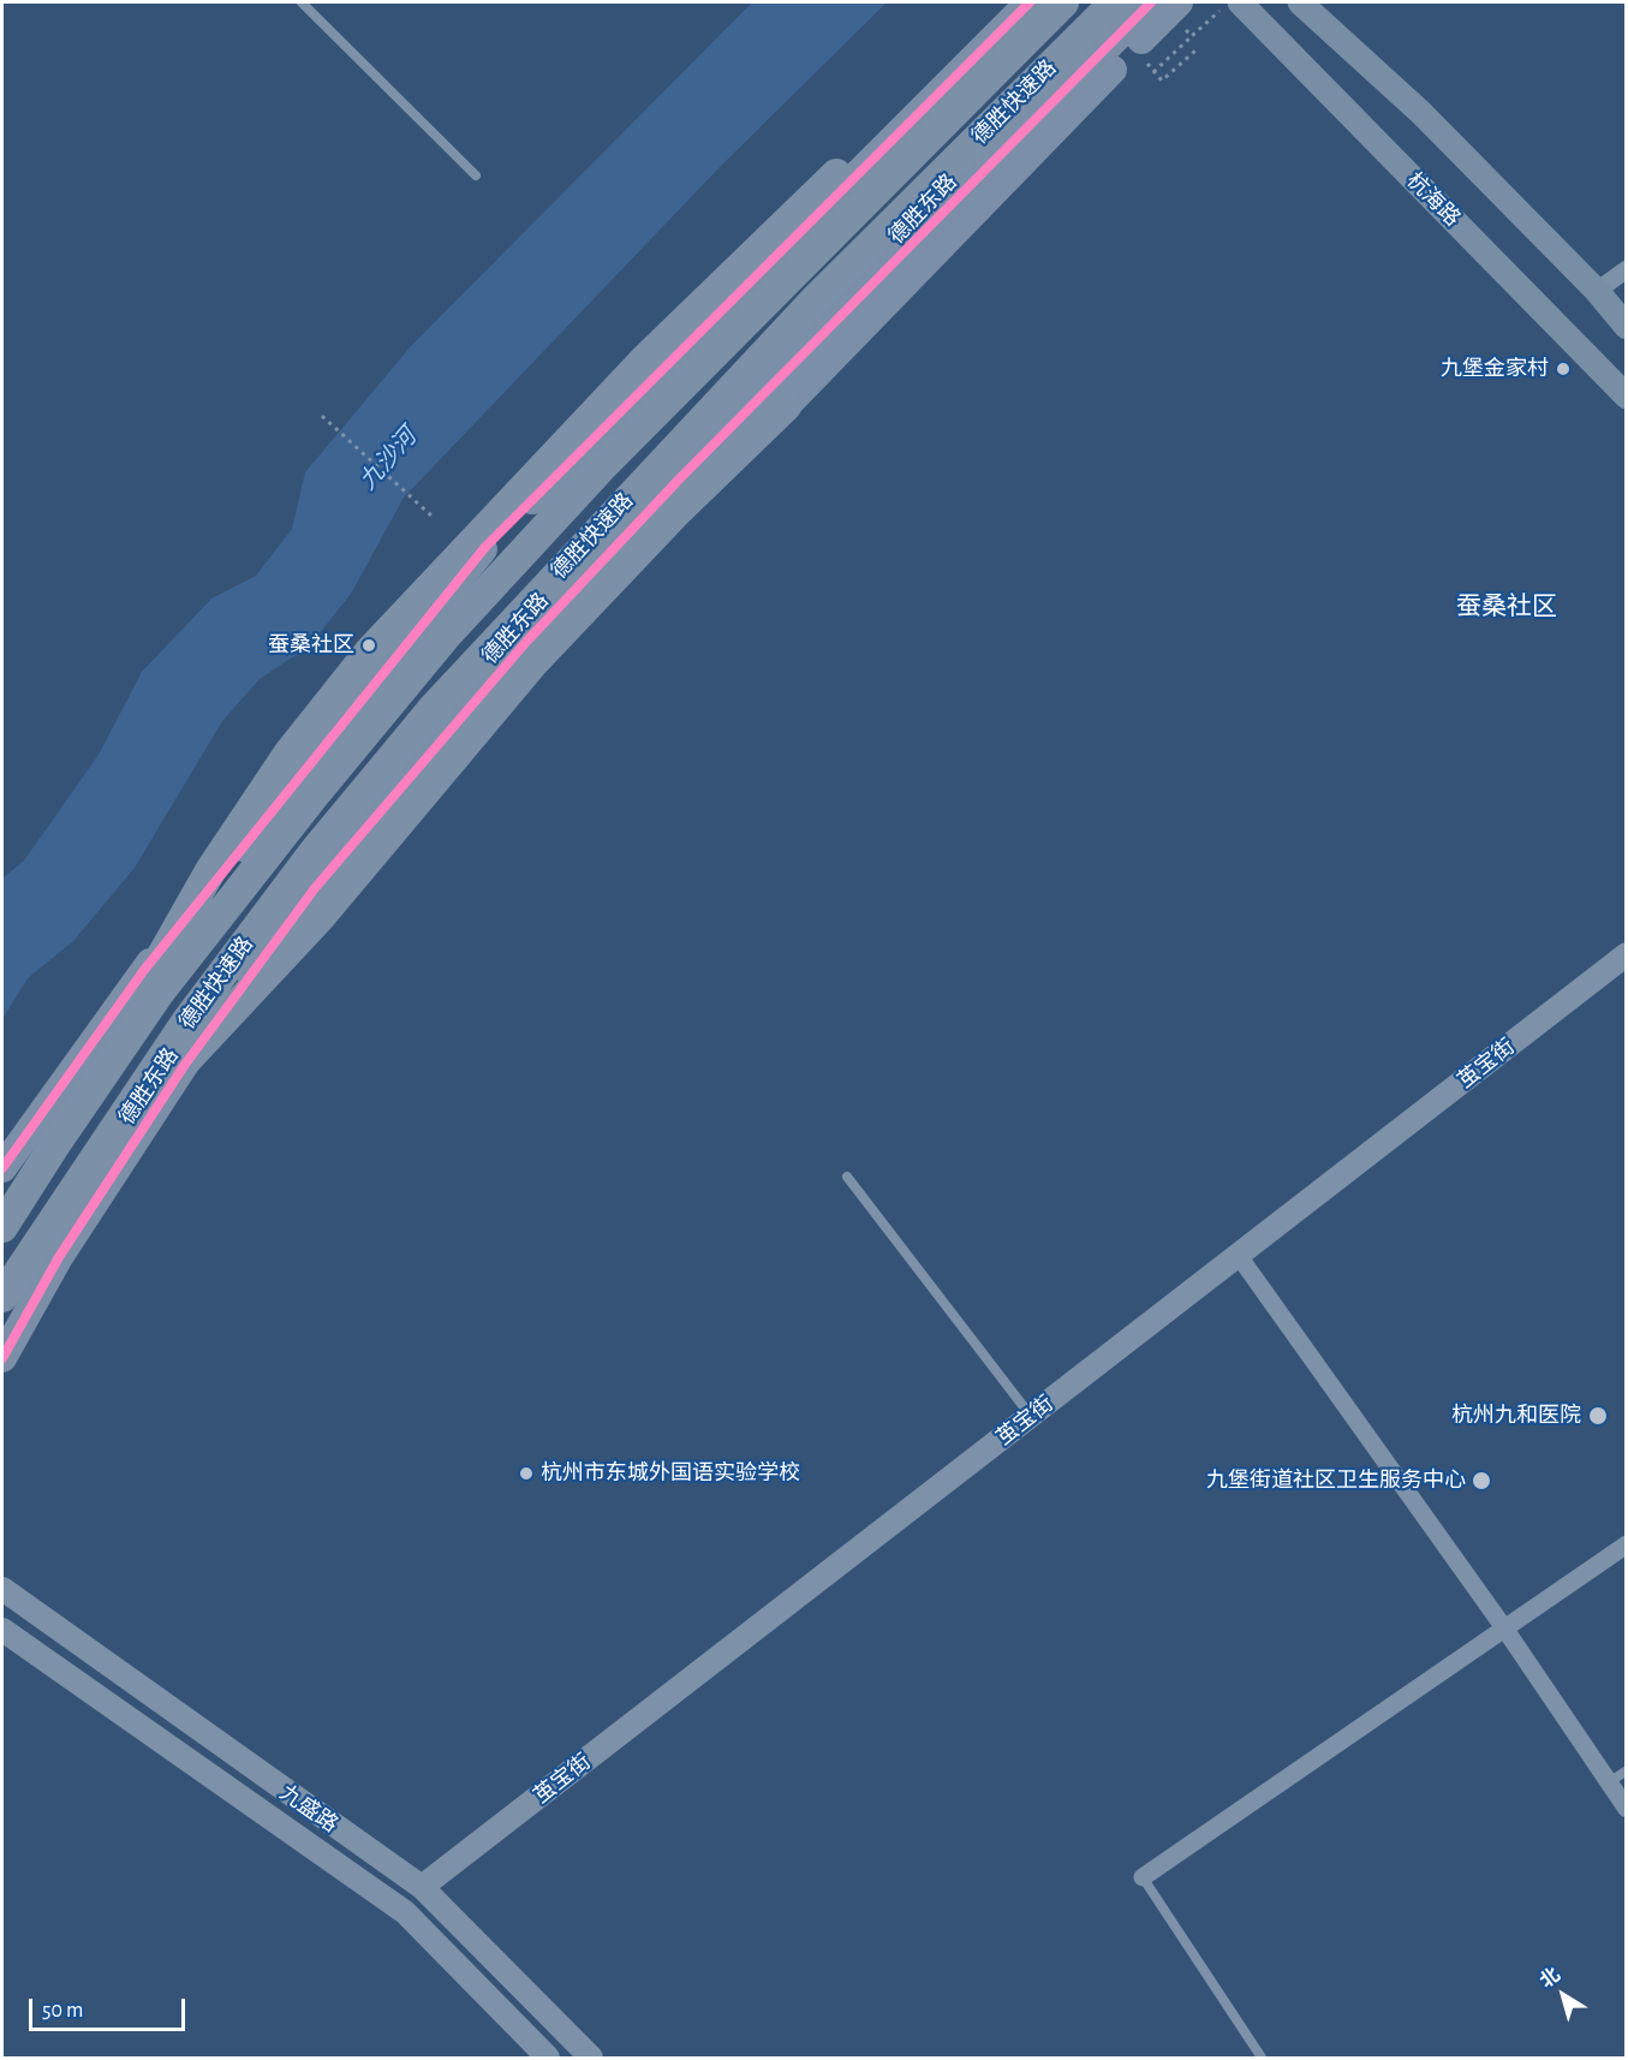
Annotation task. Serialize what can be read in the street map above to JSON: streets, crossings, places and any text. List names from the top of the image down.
{
  "streets": {
    "highway": ["德胜快速路"],
    "main road": ["杭海路", "德胜东路"],
    "street": ["茧宝街", "九盛路"]
  },
  "crossings": [
    ["茧宝街", "九盛路"]
  ],
  "districts": ["蚕桑社区"],
  "water": ["九沙河"],
  "places": [
    "九堡金家村",
    "蚕桑社区",
    "杭州九和医院",
    "杭州市东城外国语实验学校",
    "九堡街道社区卫生服务中心"
  ],
  "scale_bar": "50 m",
  "north": "top left"
}
